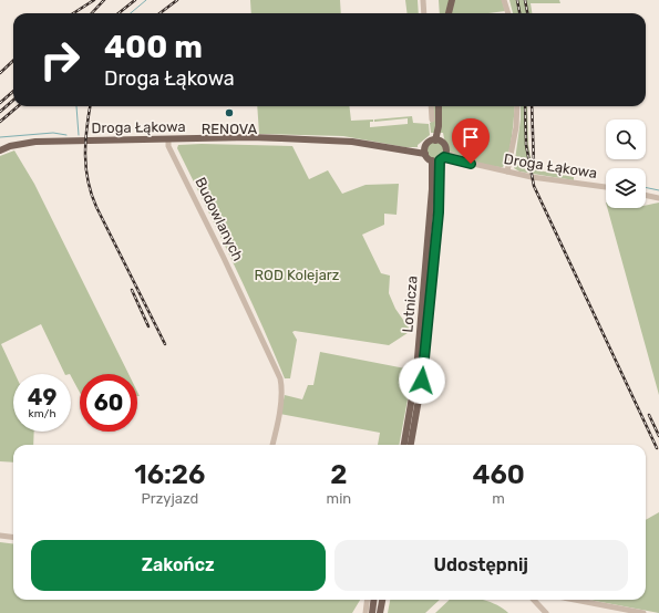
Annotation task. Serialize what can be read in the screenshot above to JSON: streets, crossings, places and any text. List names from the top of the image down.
{
  "streets": {
    "main road": ["Droga Łąkowa", "Lotnicza"],
    "street": ["Budowlanych"]
  },
  "crossings": [
    ["Droga Łąkowa", "Budowlanych"],
    ["Droga Łąkowa", "Lotnicza"]
  ],
  "parks": ["ROD Kolejarz"],
  "places": ["RENOVA"],
  "page": {
    "turn": ["400 m", "Droga Łąkowa"],
    "speed": "49 km/h",
    "limit": "60",
    "eta": [
      "16:26",
      "Przyjazd",
      "2",
      "min",
      "460",
      "m"
    ],
    "buttons": ["Zakończ", "Udostępnij"]
  }
}
